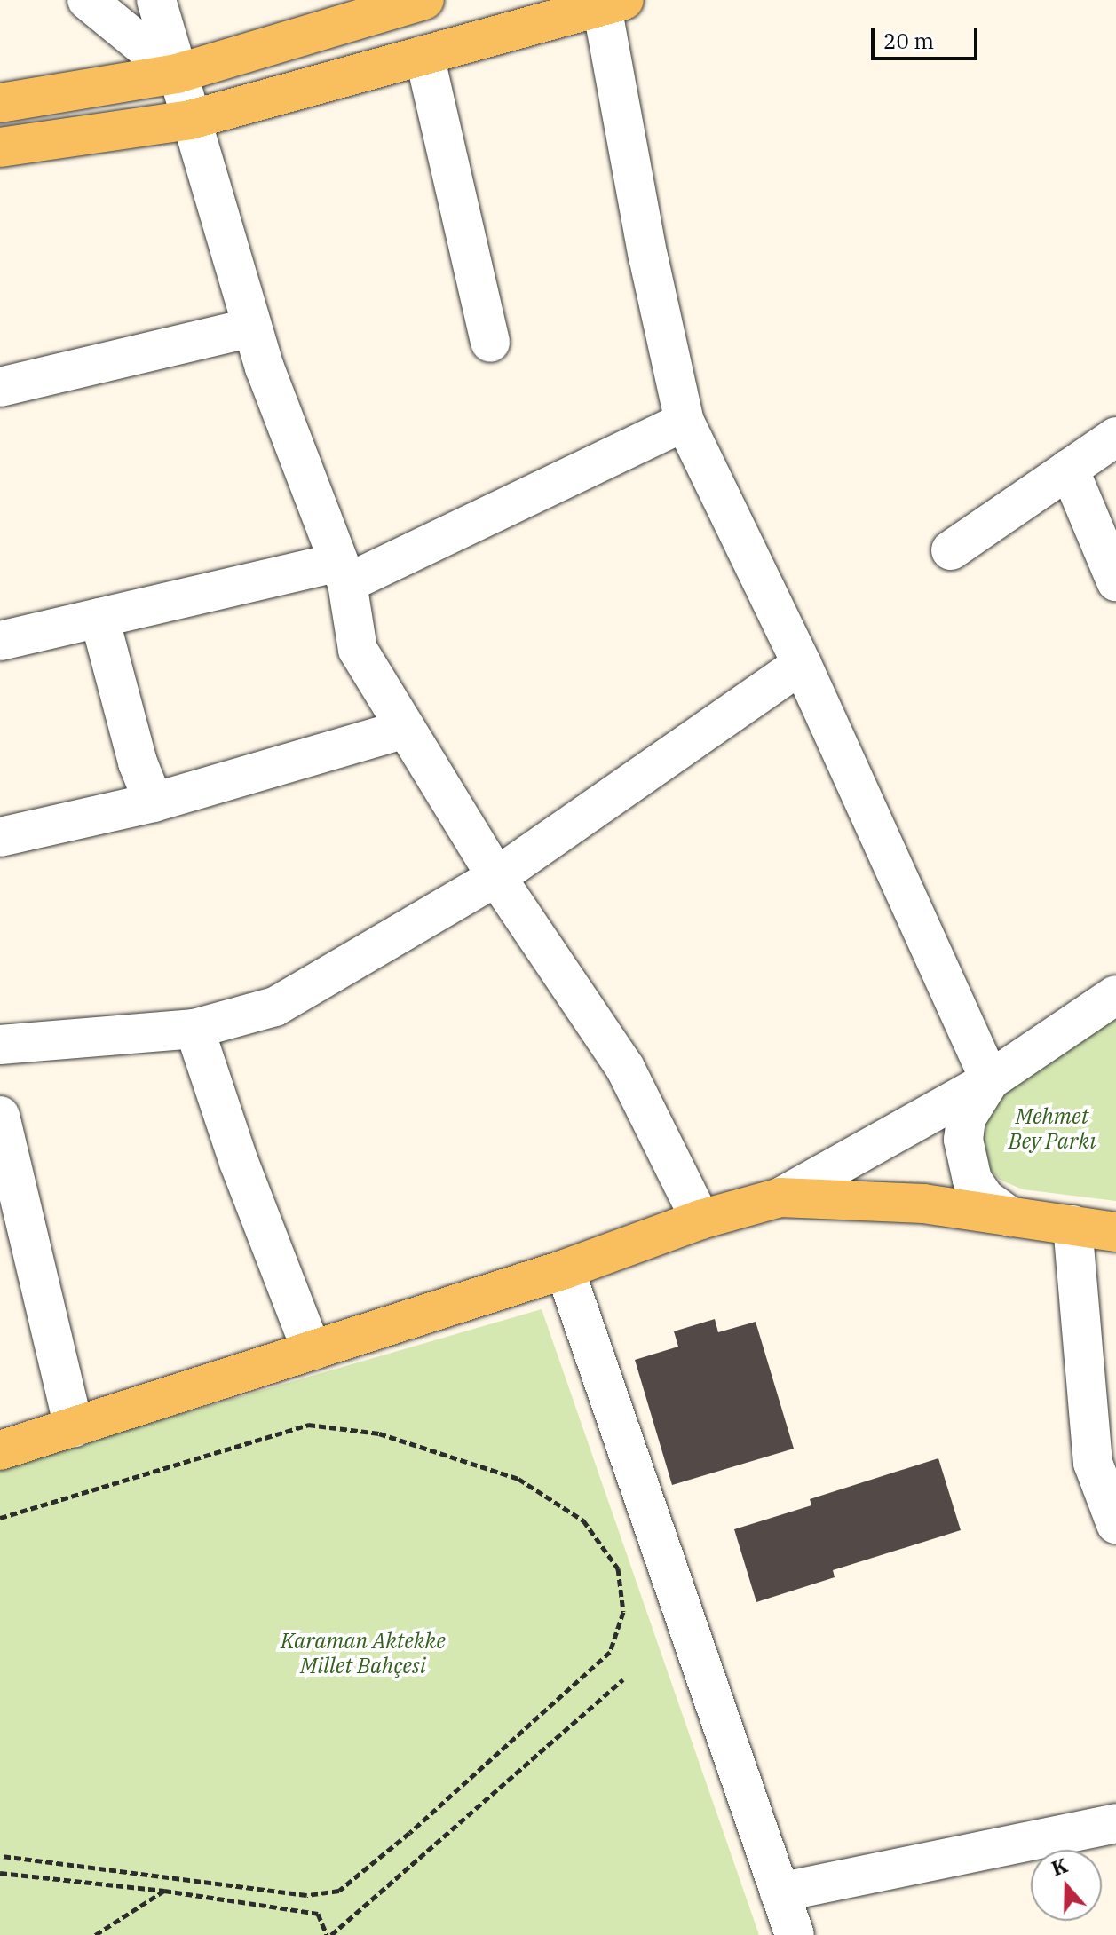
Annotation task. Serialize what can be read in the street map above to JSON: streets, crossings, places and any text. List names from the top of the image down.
{
  "parks": ["Mehmet Bey Parkı", "Karaman Aktekke Millet Bahçesi"],
  "scale_bar": "20 m",
  "north": "top"
}
